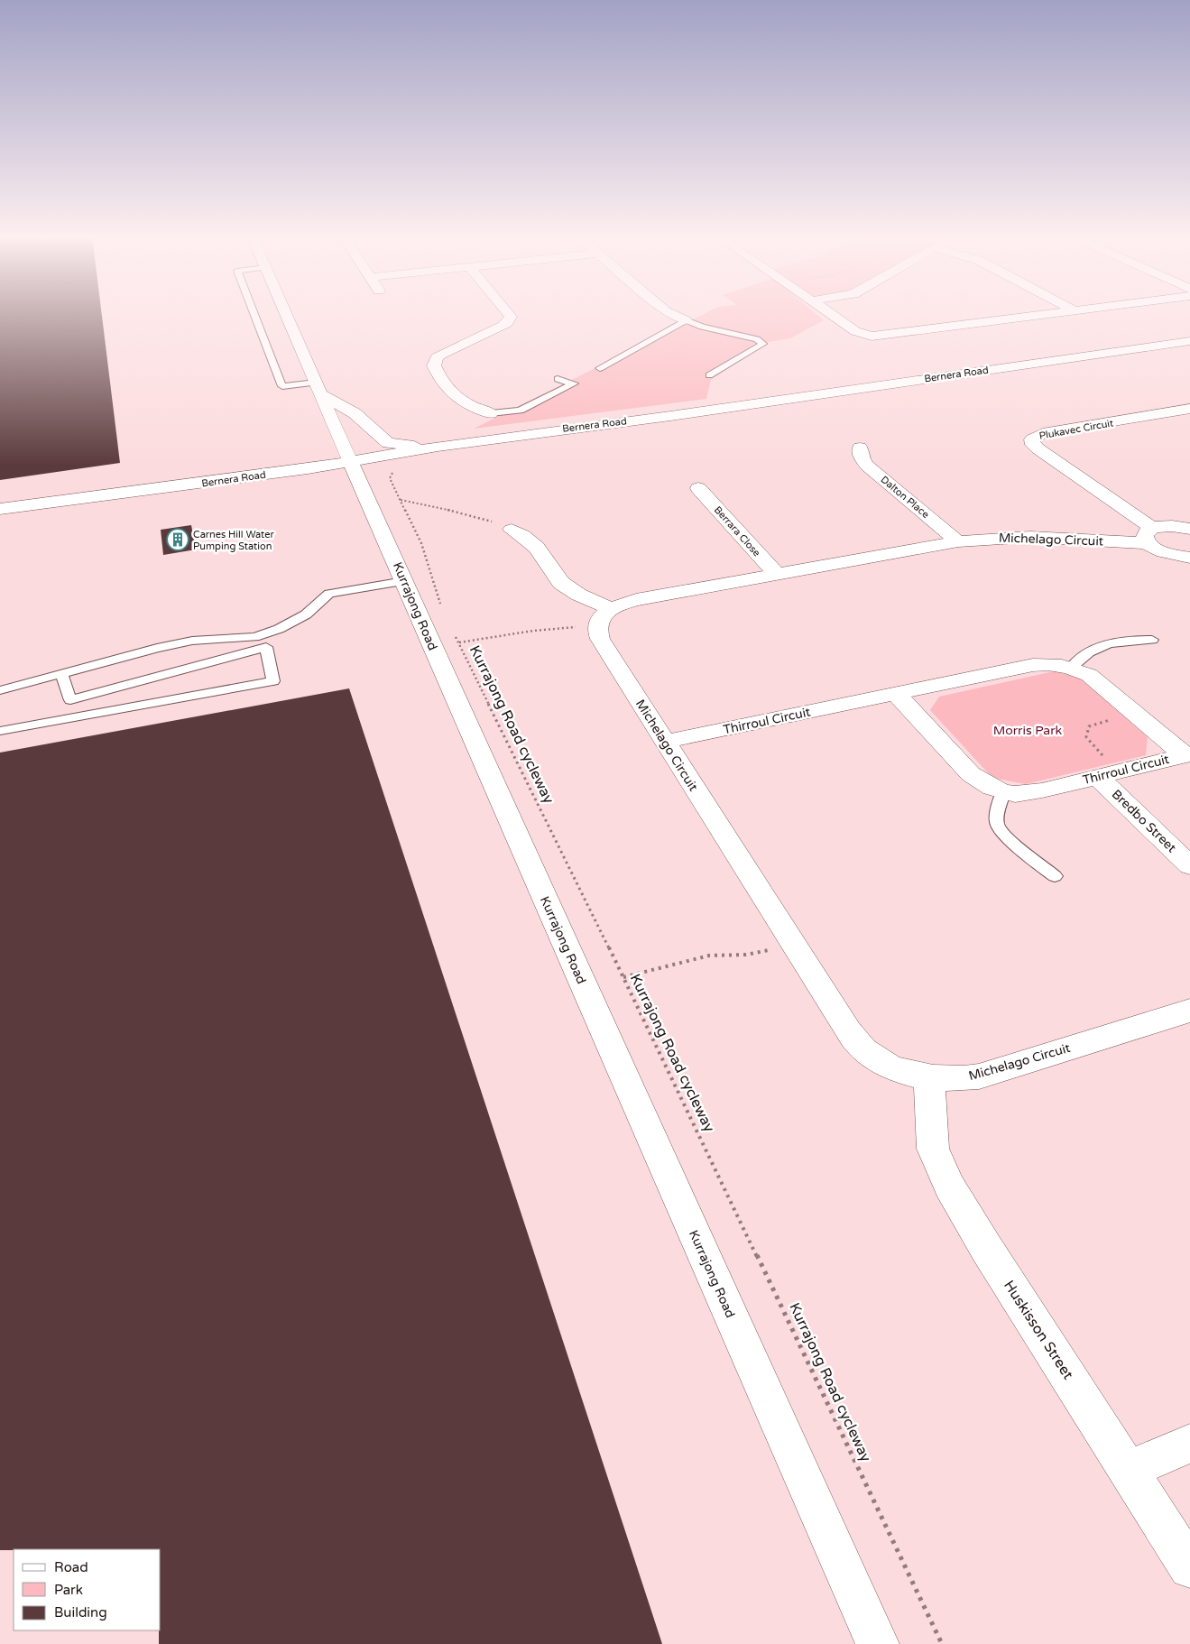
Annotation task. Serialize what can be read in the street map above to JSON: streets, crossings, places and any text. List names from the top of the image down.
{
  "streets": {
    "street": [
      "Bernera Road",
      "Plukavec Circuit",
      "Dalton Place",
      "Berrara Close",
      "Michelago Circuit",
      "Kurrajong Road",
      "Thirroul Circuit",
      "Bredbo Street",
      "Huskisson Street"
    ],
    "path": ["Kurrajong Road cycleway"]
  },
  "crossings": [
    ["Bernera Road", "Kurrajong Road"],
    ["Plukavec Circuit", "Michelago Circuit"],
    ["Dalton Place", "Michelago Circuit"],
    ["Berrara Close", "Michelago Circuit"],
    ["Michelago Circuit", "Thirroul Circuit"],
    ["Michelago Circuit", "Huskisson Street"],
    ["Thirroul Circuit", "Bredbo Street"]
  ],
  "parks": ["Morris Park"],
  "places": {
    "building": ["Carnes Hill Water Pumping Station"]
  },
  "legend": ["Road", "Park", "Building"]
}
